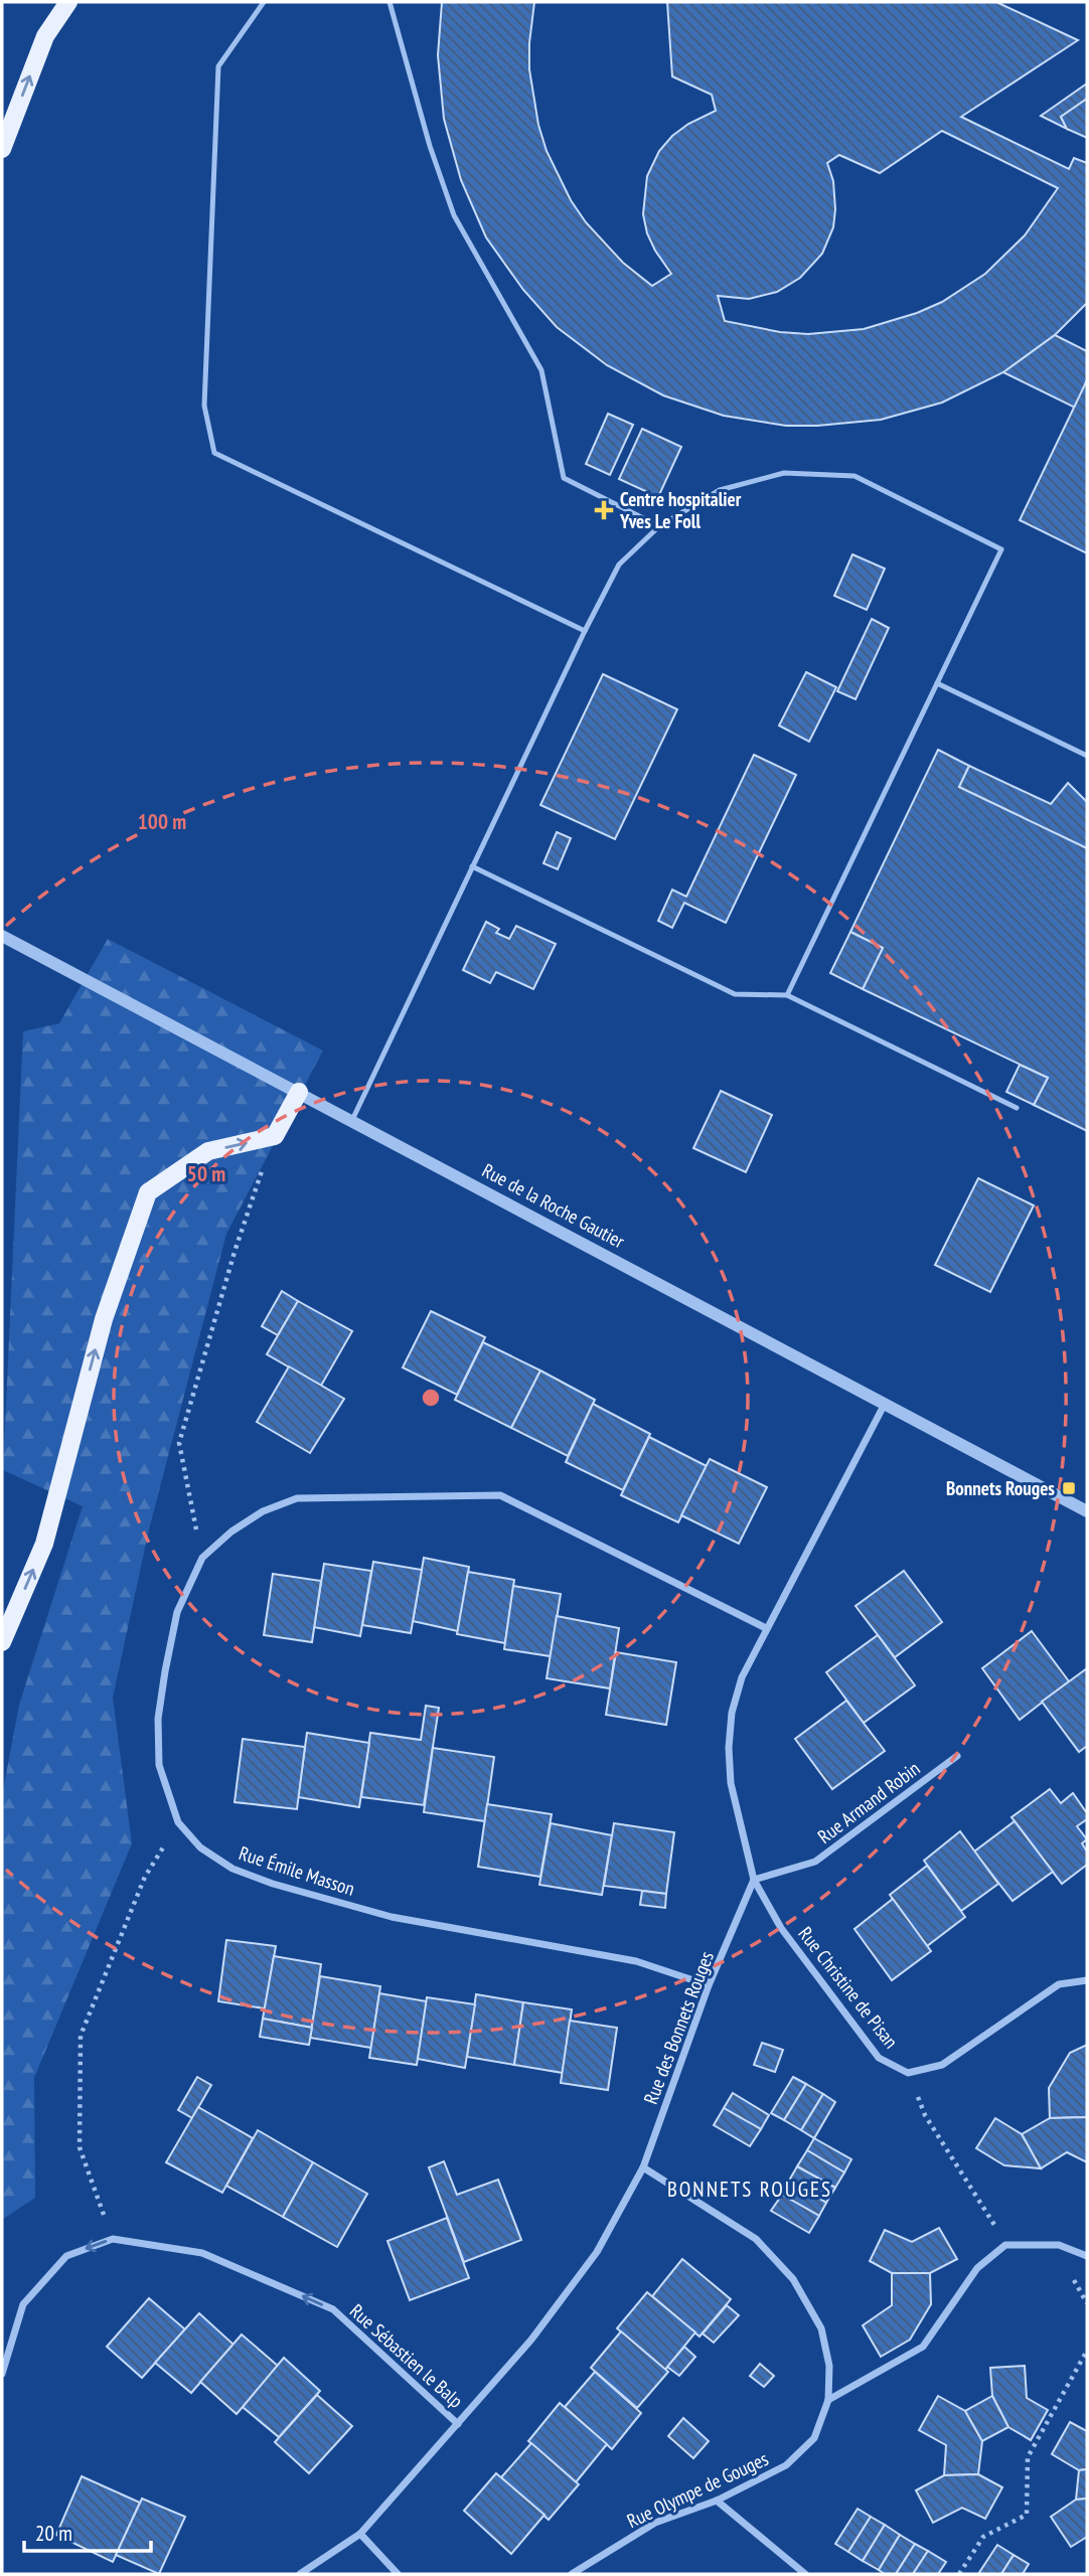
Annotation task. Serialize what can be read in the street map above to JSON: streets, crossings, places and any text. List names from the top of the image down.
{
  "streets": {
    "street": [
      "Rue de la Roche Gautier",
      "Rue Armand Robin",
      "Rue Émile Masson",
      "Rue Christine de Pisan",
      "Rue des Bonnets Rouges",
      "Rue Sébastien le Balp",
      "Rue Olympe de Gouges"
    ]
  },
  "crossings": [
    ["Rue Armand Robin", "Rue Christine de Pisan"],
    ["Rue Armand Robin", "Rue des Bonnets Rouges"],
    ["Rue Émile Masson", "Rue des Bonnets Rouges"],
    ["Rue Christine de Pisan", "Rue des Bonnets Rouges"],
    ["Rue des Bonnets Rouges", "Rue Sébastien le Balp"],
    ["Rue des Bonnets Rouges", "Rue Olympe de Gouges"]
  ],
  "districts": ["BONNETS ROUGES"],
  "places": {
    "health": ["Centre hospitalier Yves Le Foll"],
    "transit": ["Bonnets Rouges"]
  },
  "scale_bar": "20 m",
  "rings": ["100 m", "50 m"]
}
